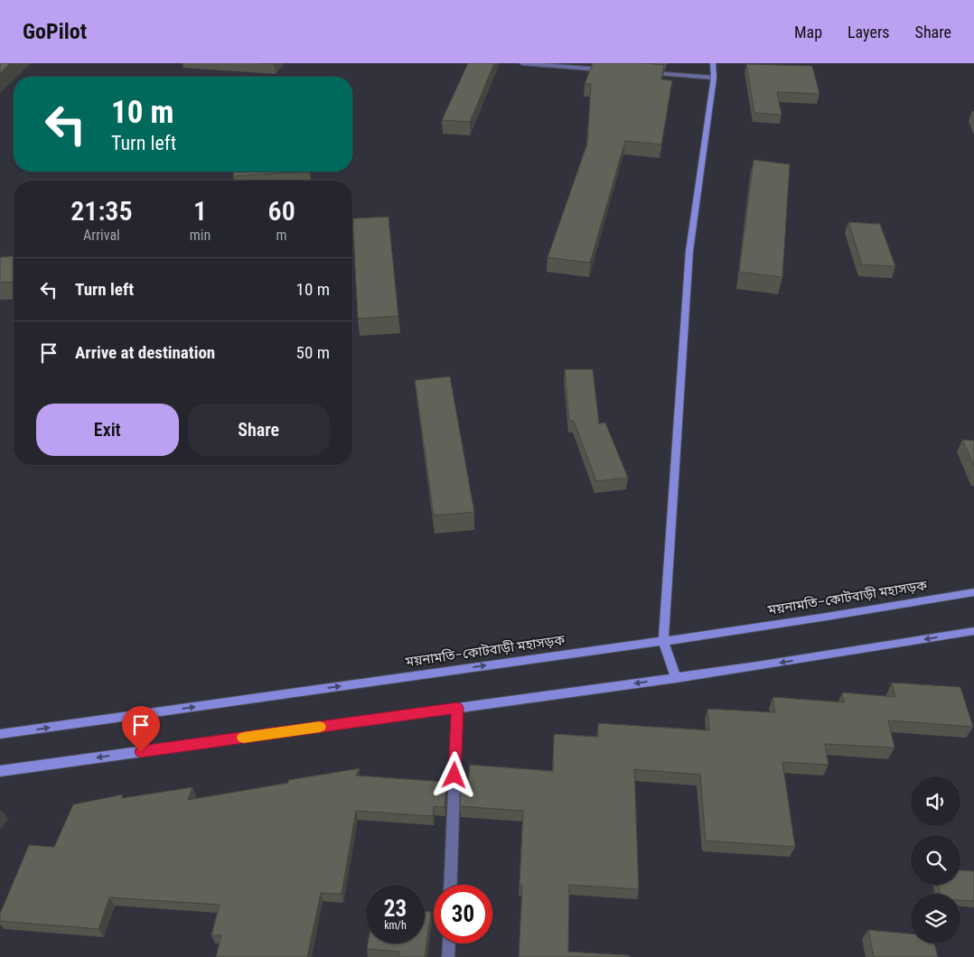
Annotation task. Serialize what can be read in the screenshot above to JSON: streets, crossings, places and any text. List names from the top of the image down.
{
  "streets": {
    "main road": ["ময়নামতি–কোটবাড়ী মহাসড়ক"]
  },
  "page": {
    "header": "GoPilot",
    "nav": ["Map", "Layers", "Share"],
    "turn": ["10 m", "Turn left"],
    "eta": [
      "21:35",
      "Arrival",
      "1",
      "min",
      "60",
      "m"
    ],
    "list": [
      {
        "name": "Turn left",
        "value": "10 m"
      },
      {
        "name": "Arrive at destination",
        "value": "50 m"
      }
    ],
    "buttons": ["Exit", "Share"],
    "speed": "23 km/h",
    "limit": "30"
  }
}
